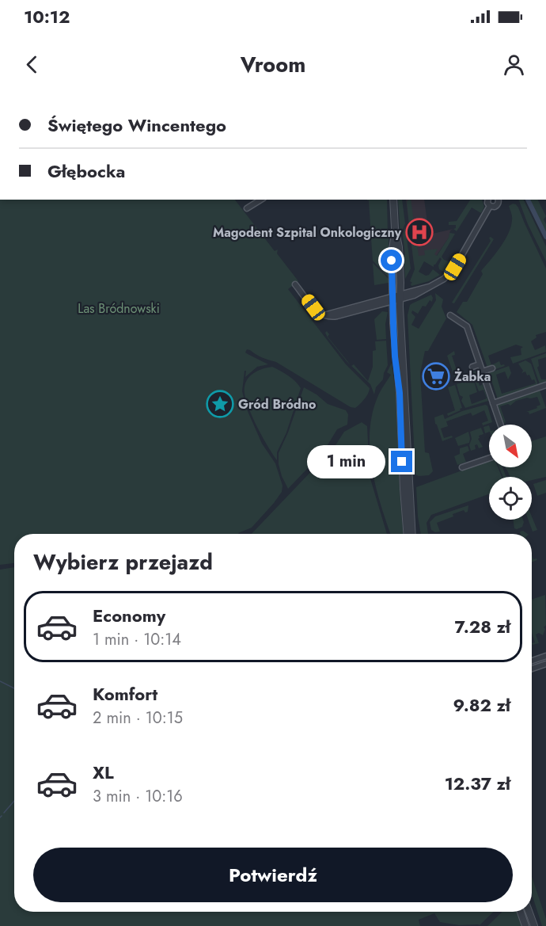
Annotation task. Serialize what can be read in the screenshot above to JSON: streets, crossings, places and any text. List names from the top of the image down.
{
  "parks": ["Las Bródnowski"],
  "places": {
    "hospital": ["Magodent Szpital Onkologiczny"],
    "supermarket": ["Żabka"],
    "place": ["Gród Bródno"]
  },
  "north": "bottom right",
  "page": {
    "status": "10:12",
    "header": "Vroom",
    "banner": ["Świętego Wincentego", "Głębocka"],
    "bubble": "1 min",
    "heading": "Wybierz przejazd",
    "list": [
      {
        "name": "Economy",
        "note": "1 min · 10:14",
        "value": "7.28 zł"
      },
      {
        "name": "Komfort",
        "note": "2 min · 10:15",
        "value": "9.82 zł"
      },
      {
        "name": "XL",
        "note": "3 min · 10:16",
        "value": "12.37 zł"
      }
    ],
    "buttons": "Potwierdź"
  }
}
